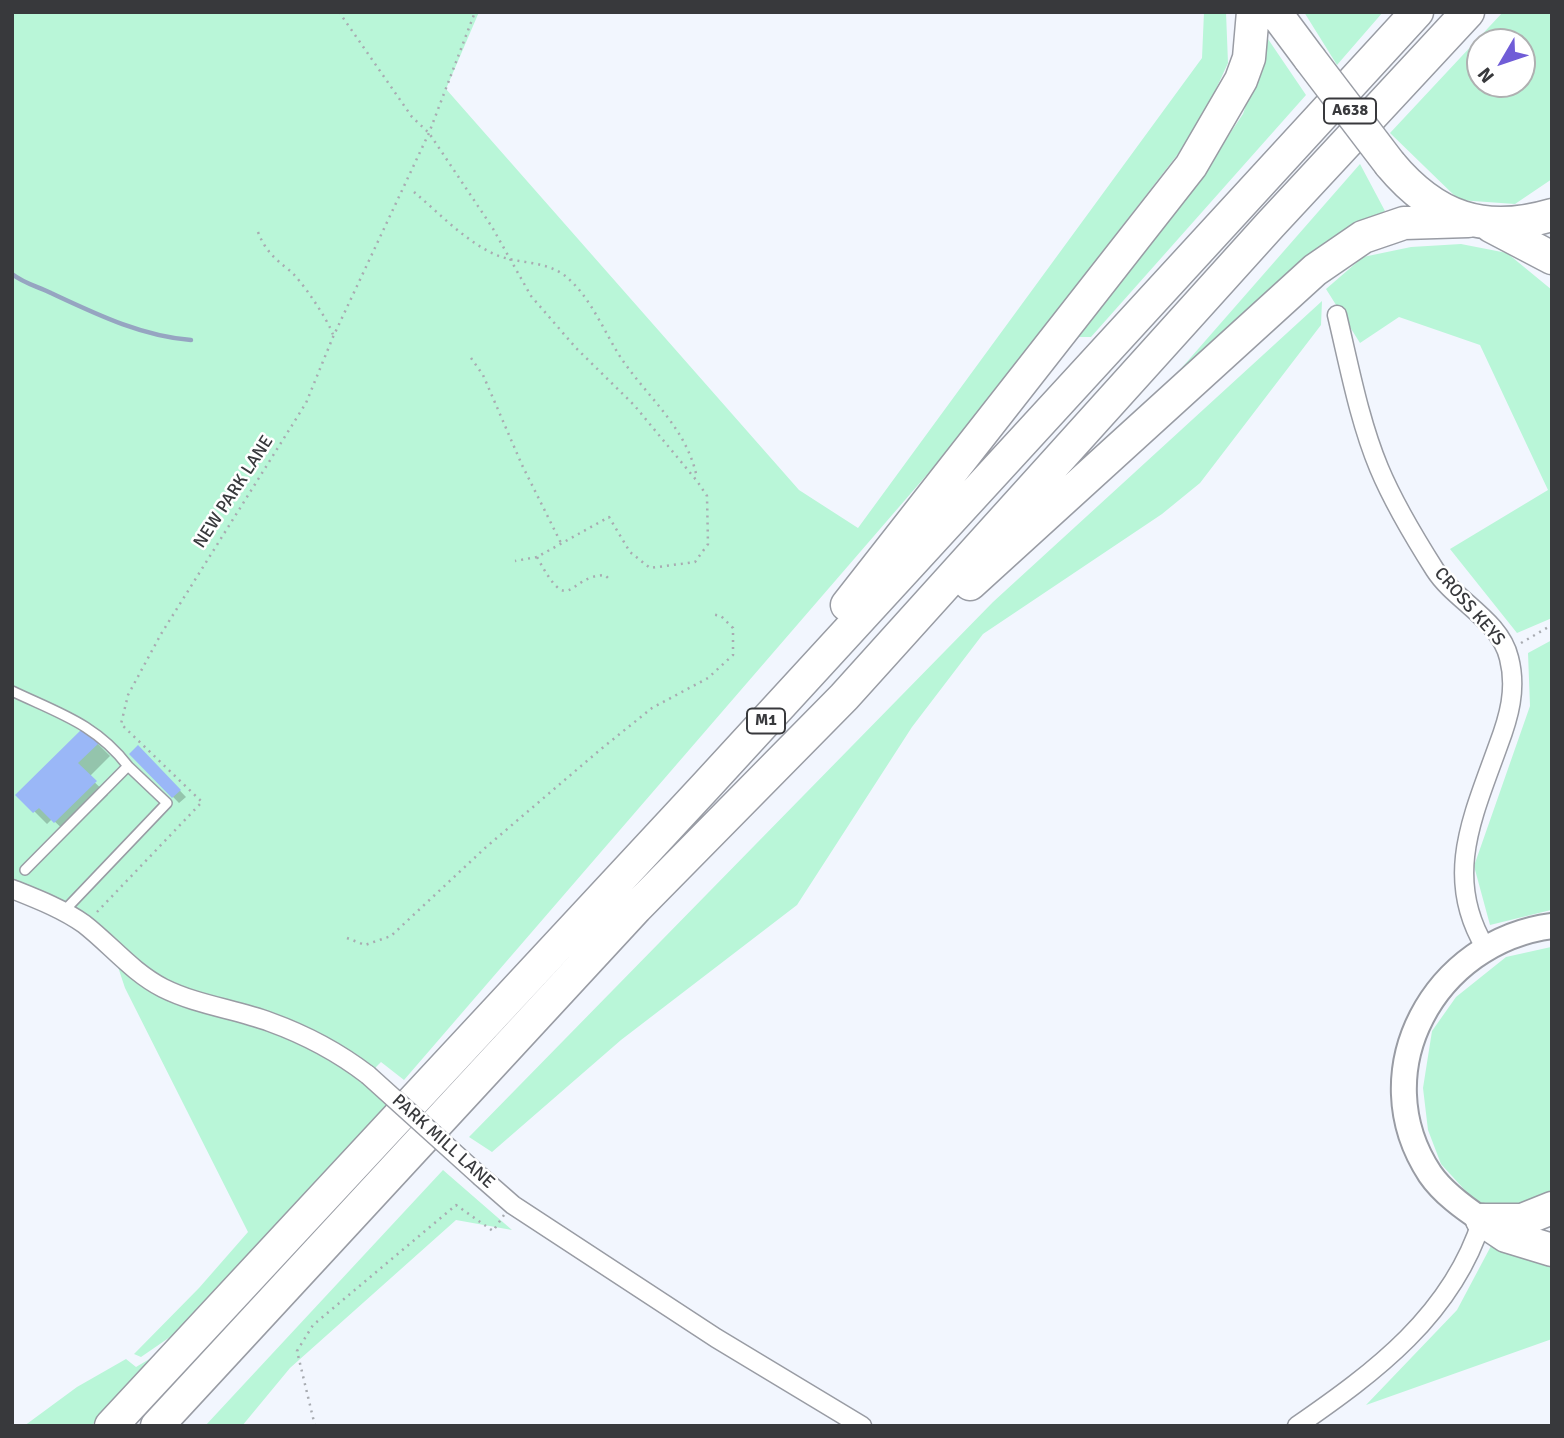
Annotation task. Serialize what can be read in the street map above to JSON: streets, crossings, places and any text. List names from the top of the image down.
{
  "streets": {
    "highway": ["A638", "M1"],
    "street": ["CROSS KEYS", "PARK MILL LANE"],
    "path": ["NEW PARK LANE"]
  },
  "crossings": [
    ["NEW PARK LANE", "PARK MILL LANE"]
  ],
  "north": "bottom left"
}
